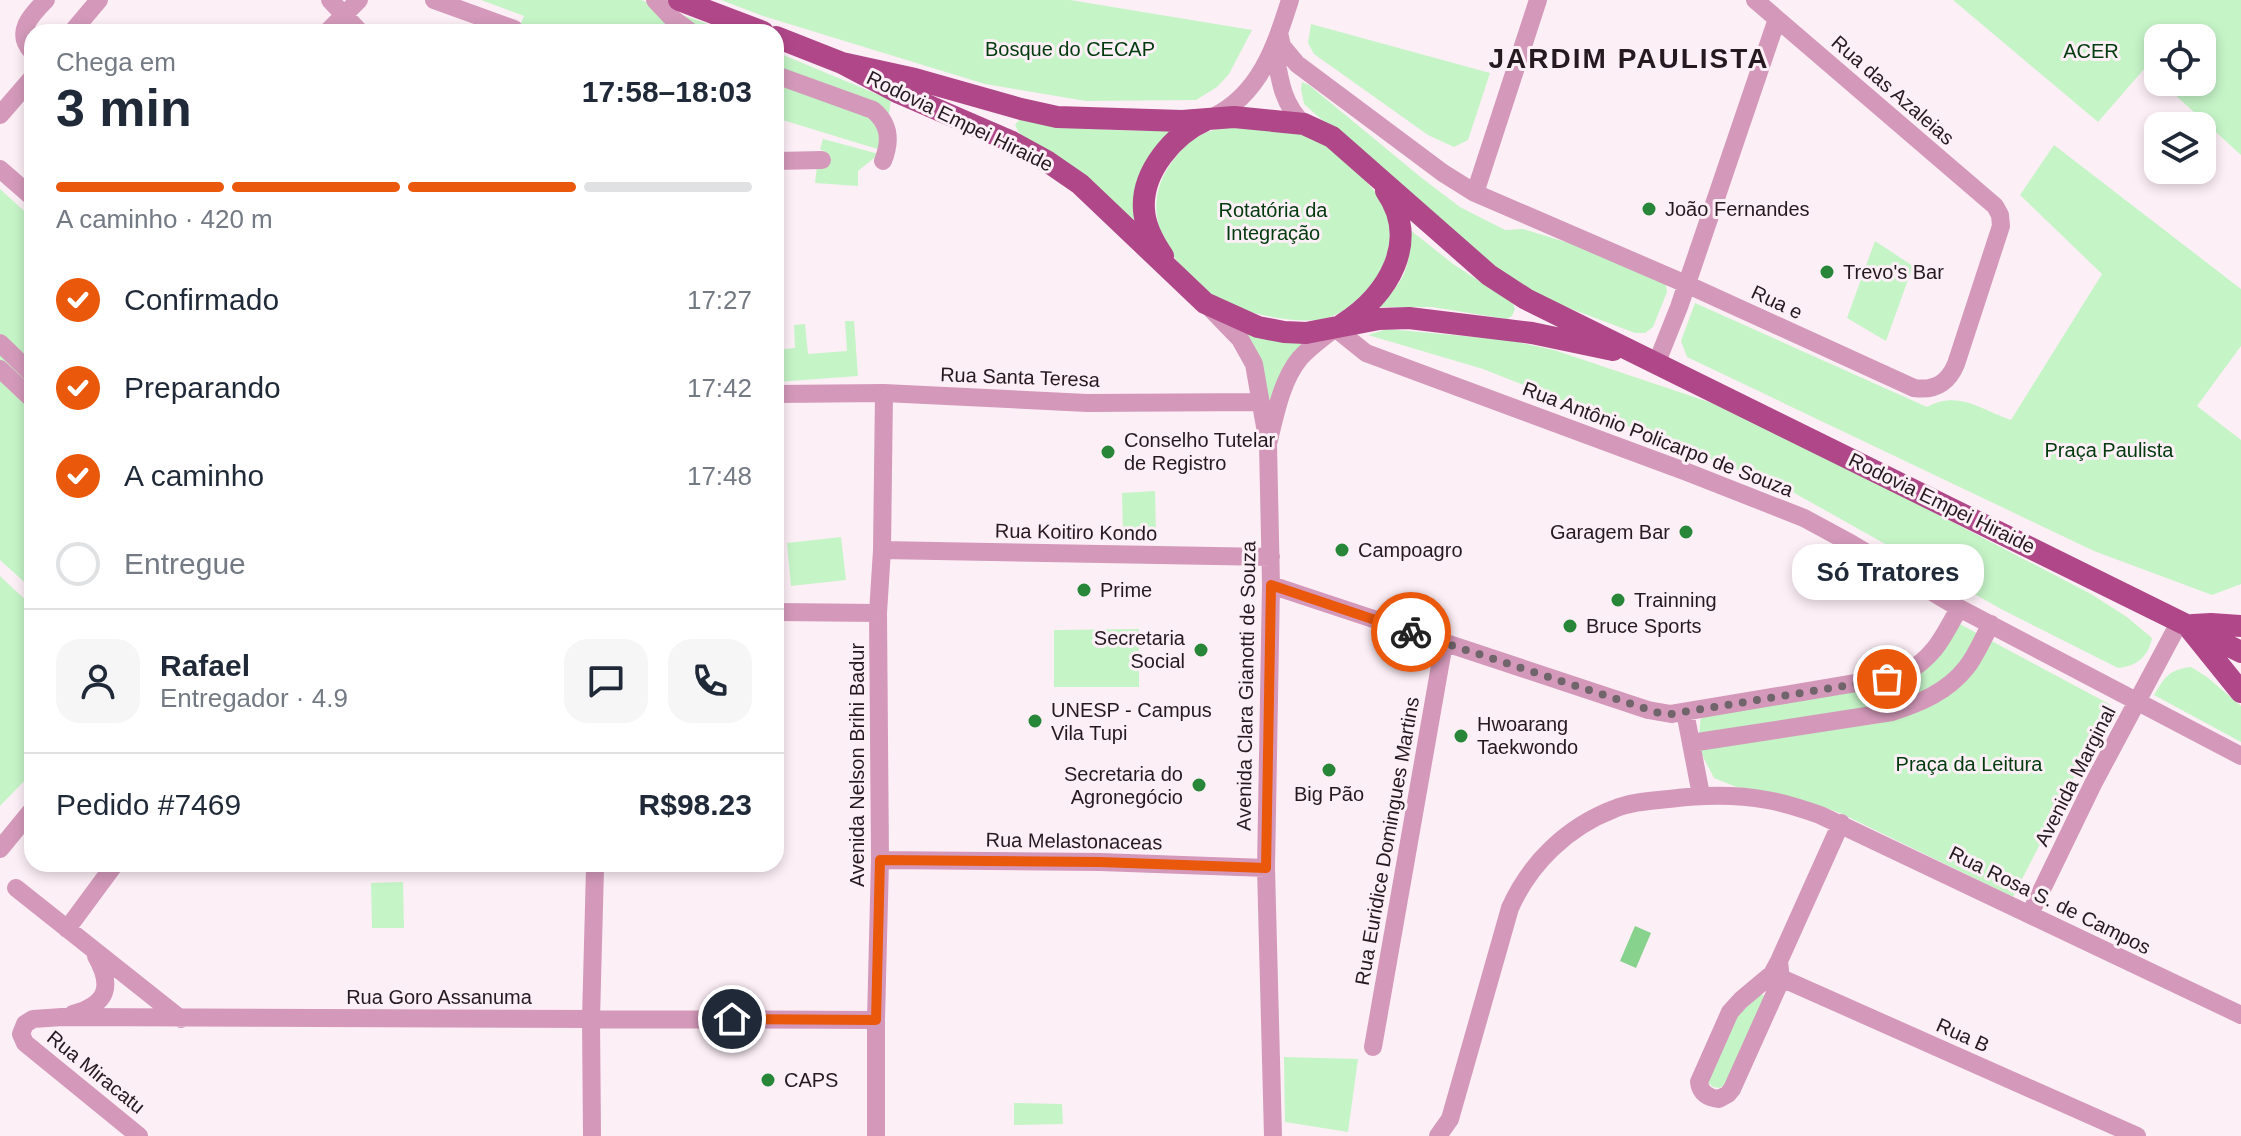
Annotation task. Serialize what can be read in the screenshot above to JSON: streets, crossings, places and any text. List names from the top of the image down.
{
  "streets": {
    "main road": ["Rodovia Empei Hiraide"],
    "street": [
      "Rua das Azaleias",
      "Rua e",
      "Rua Santa Teresa",
      "Rua Antônio Policarpo de Souza",
      "Rua Koitiro Kondo",
      "Avenida Clara Gianotti de Souza",
      "Avenida Nelson Brihi Badur",
      "Avenida Marginal",
      "Rua Melastonaceas",
      "Rua Euridice Domingues Martins",
      "Rua Rosa S. de Campos",
      "Rua Goro Assanuma",
      "Rua B",
      "Rua Miracatu"
    ]
  },
  "crossings": [
    ["Rua das Azaleias", "Rua e"],
    ["Rodovia Empei Hiraide", "Rua Antônio Policarpo de Souza"],
    ["Rodovia Empei Hiraide", "Avenida Clara Gianotti de Souza"],
    ["Rodovia Empei Hiraide", "Avenida Marginal"],
    ["Rua Santa Teresa", "Avenida Clara Gianotti de Souza"],
    ["Rua Santa Teresa", "Avenida Nelson Brihi Badur"],
    ["Rua Antônio Policarpo de Souza", "Avenida Clara Gianotti de Souza"],
    ["Rua Antônio Policarpo de Souza", "Avenida Marginal"],
    ["Rua Koitiro Kondo", "Avenida Clara Gianotti de Souza"],
    ["Rua Koitiro Kondo", "Avenida Nelson Brihi Badur"],
    ["Avenida Clara Gianotti de Souza", "Rua Melastonaceas"],
    ["Avenida Nelson Brihi Badur", "Rua Melastonaceas"],
    ["Avenida Nelson Brihi Badur", "Rua Goro Assanuma"],
    ["Avenida Marginal", "Rua Rosa S. de Campos"],
    ["Rua Goro Assanuma", "Rua Miracatu"]
  ],
  "districts": ["JARDIM PAULISTA"],
  "parks": [
    "Bosque do CECAP",
    "ACER",
    "Rotatória da Integração",
    "Praça Paulista",
    "Praça da Leitura"
  ],
  "places": [
    "João Fernandes",
    "Trevo's Bar",
    "Conselho Tutelar de Registro",
    "Garagem Bar",
    "Campoagro",
    "Prime",
    "Trainning",
    "Bruce Sports",
    "Secretaria Social",
    "Só Tratores",
    "UNESP - Campus Vila Tupi",
    "Hwoarang Taekwondo",
    "Big Pão",
    "Secretaria do Agronegócio",
    "CAPS"
  ],
  "page": {
    "heading": ["3 min", "Chega em", "17:58–18:03"],
    "panel": [
      "Rafael",
      "Entregador · 4.9",
      "Pedido #7469",
      "R$98.23"
    ],
    "bar": "A caminho · 420 m",
    "list": [
      ["Confirmado", "17:27"],
      ["Preparando", "17:42"],
      ["A caminho", "17:48"],
      "Entregue"
    ],
    "bubble": "Só Tratores"
  }
}
